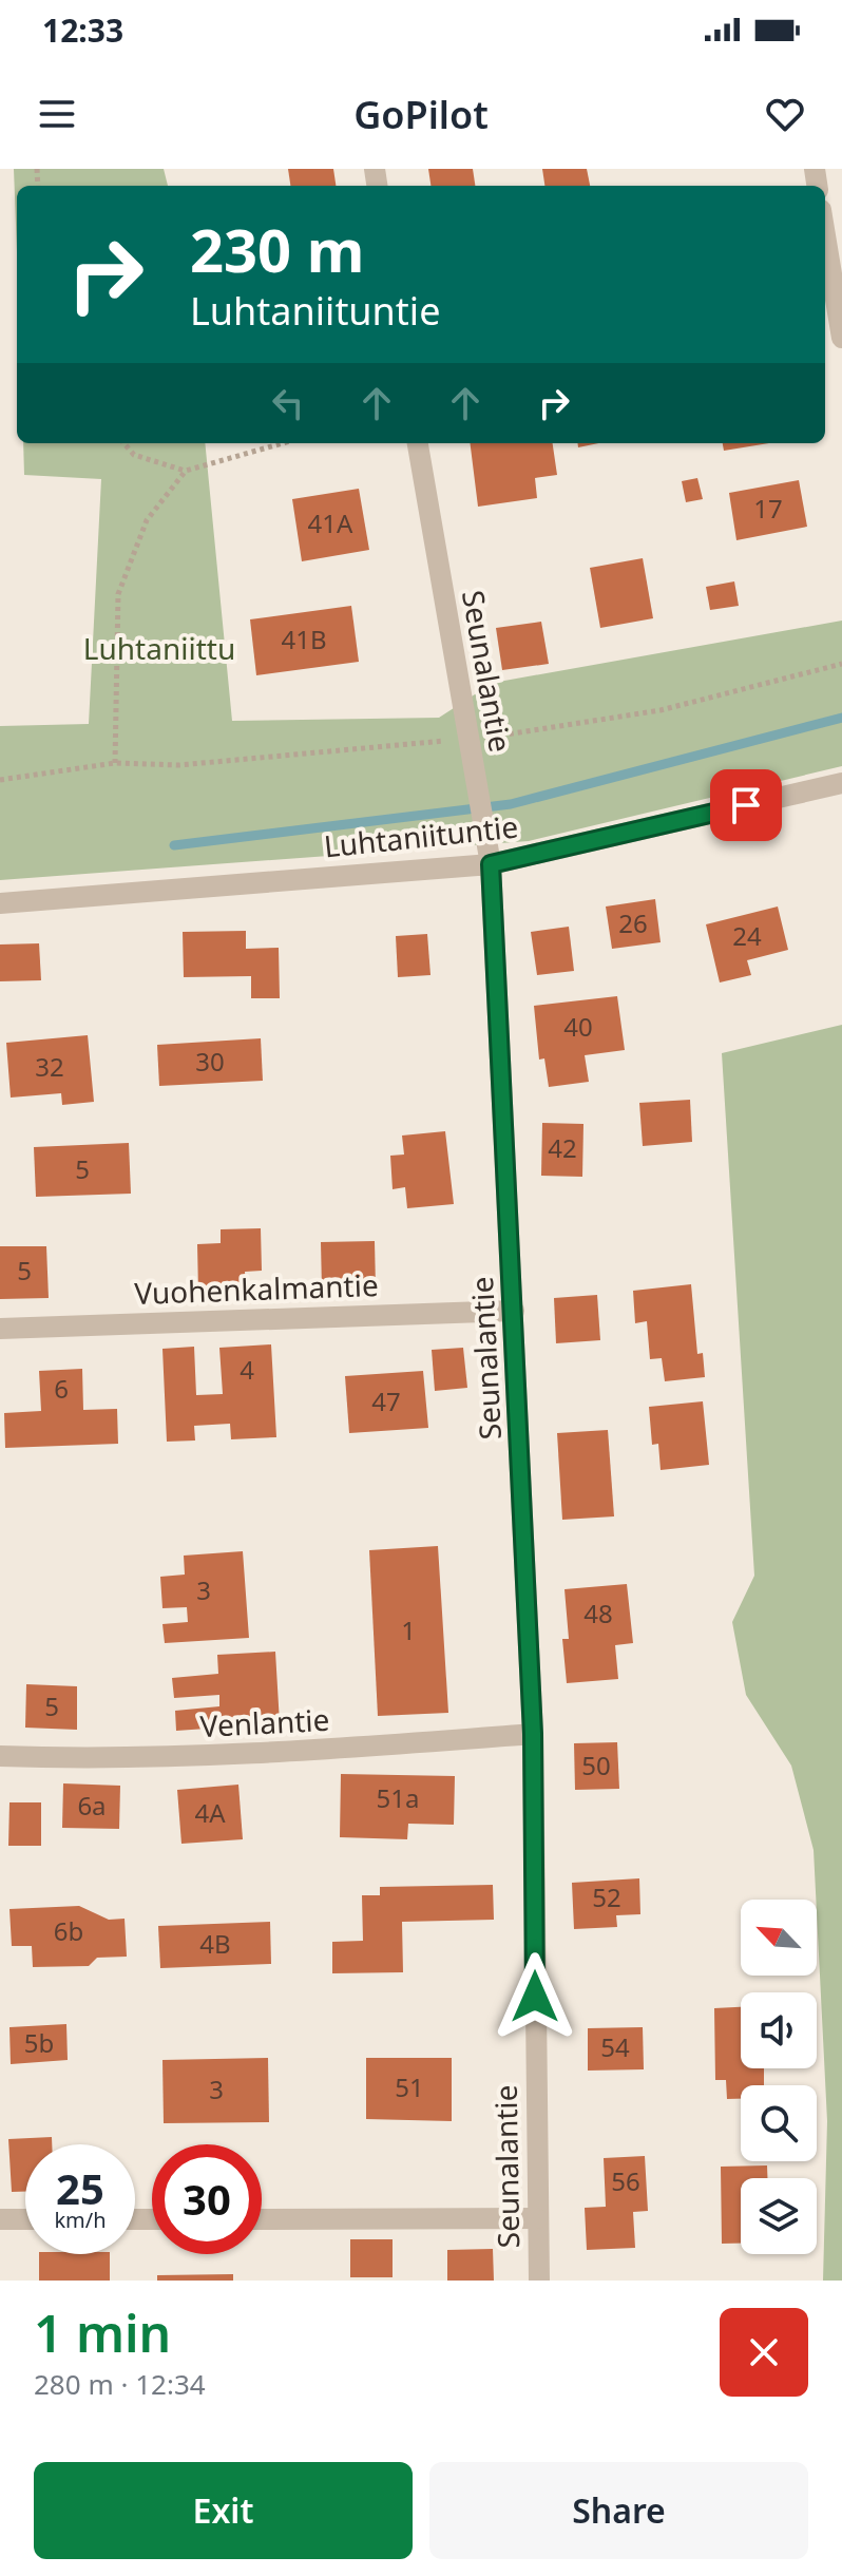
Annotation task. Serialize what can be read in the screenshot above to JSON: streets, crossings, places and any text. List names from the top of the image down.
{
  "streets": {
    "street": [
      "Seunalantie",
      "Luhtaniituntie",
      "Vuohenkalmantie",
      "Venlantie"
    ]
  },
  "crossings": [
    ["Seunalantie", "Luhtaniituntie"],
    ["Seunalantie", "Vuohenkalmantie"],
    ["Seunalantie", "Venlantie"]
  ],
  "parks": ["Luhtaniittu"],
  "house_numbers": [
    "17",
    "41A",
    "41B",
    "26",
    "24",
    "40",
    "30",
    "32",
    "42",
    "5",
    "5",
    "4",
    "6",
    "47",
    "3",
    "48",
    "1",
    "5",
    "50",
    "51a",
    "6a",
    "4A",
    "52",
    "6b",
    "4B",
    "5b",
    "54",
    "51",
    "3",
    "56"
  ],
  "north": "top left",
  "page": {
    "status": "12:33",
    "header": "GoPilot",
    "turn": ["230 m", "Luhtaniituntie"],
    "speed": "25 km/h",
    "limit": "30",
    "heading": ["1 min", "280 m · 12:34"],
    "buttons": ["Exit", "Share"]
  }
}
